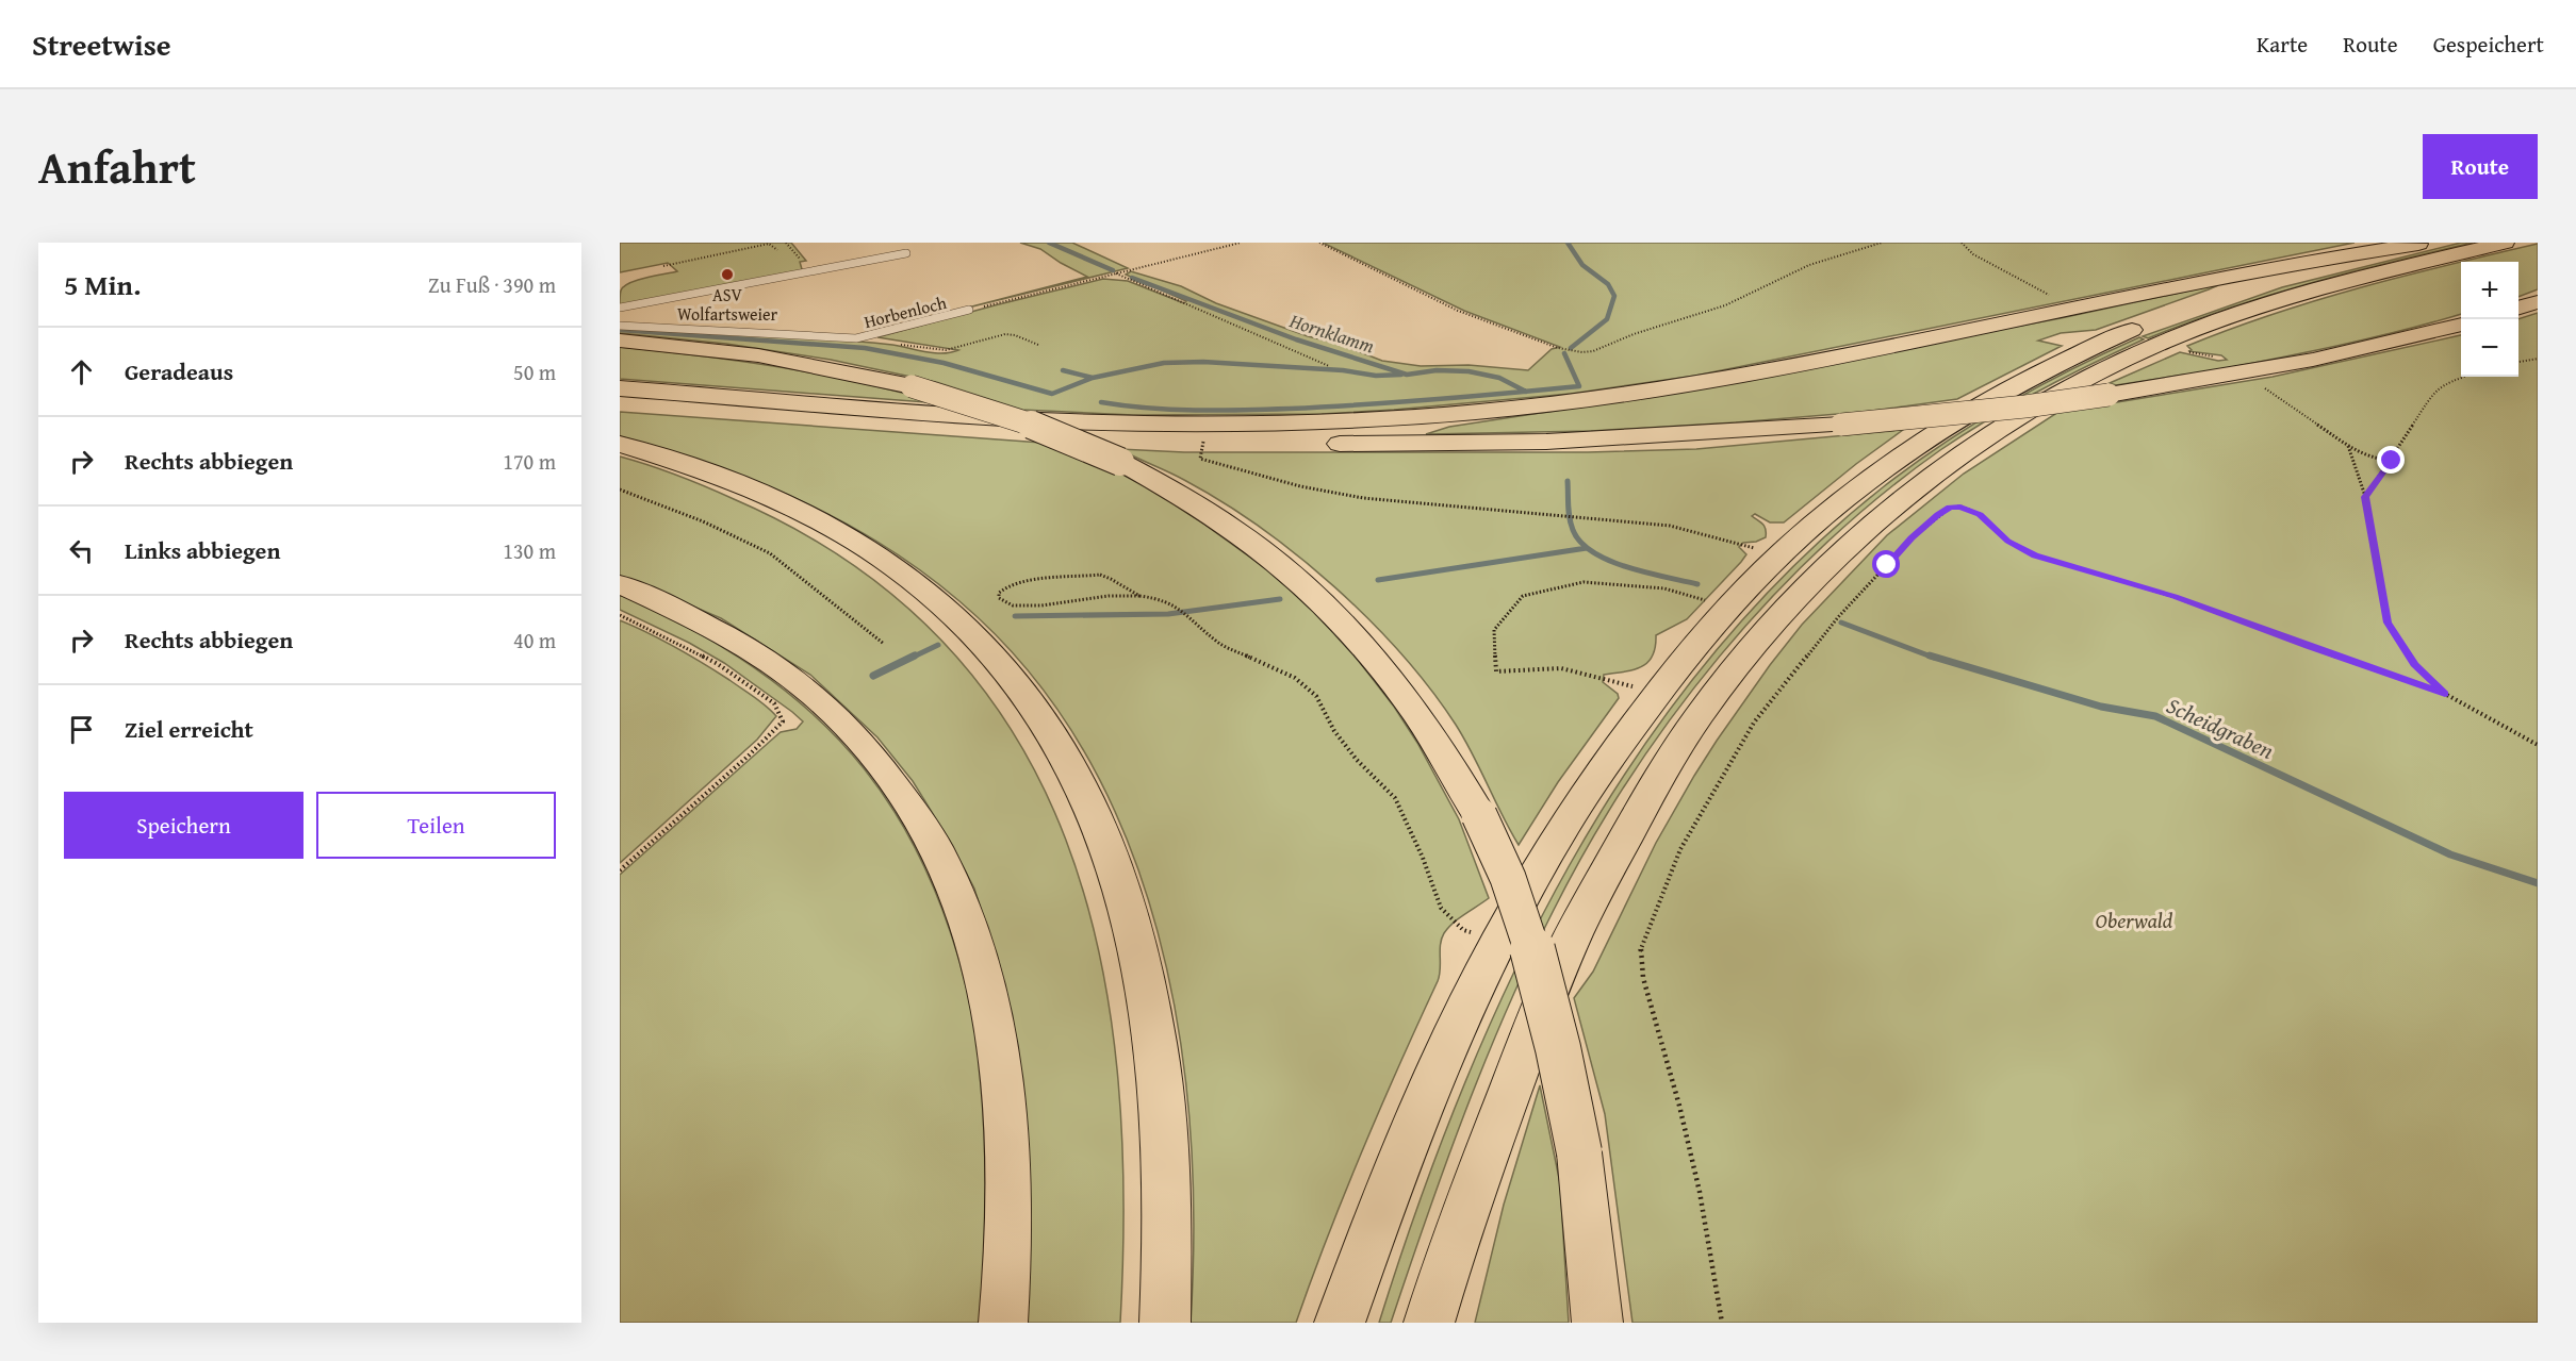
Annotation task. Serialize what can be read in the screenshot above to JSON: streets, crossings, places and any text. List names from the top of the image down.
{
  "streets": {
    "lane": ["Horbenloch"]
  },
  "water": ["Hornklamm", "Scheidgraben"],
  "parks": ["Oberwald"],
  "places": ["ASV Wolfartsweier"],
  "page": {
    "header": "Streetwise",
    "nav": ["Karte", "Route", "Gespeichert"],
    "title": "Anfahrt",
    "buttons": [
      "Route",
      ["Speichern", "Teilen"]
    ],
    "heading": ["5 Min.", "Zu Fuß · 390 m"],
    "map_buttons": ["+", "−"],
    "list": [
      ["Geradeaus", "50 m"],
      ["Rechts abbiegen", "170 m"],
      ["Links abbiegen", "130 m"],
      ["Rechts abbiegen", "40 m"],
      "Ziel erreicht"
    ]
  }
}
